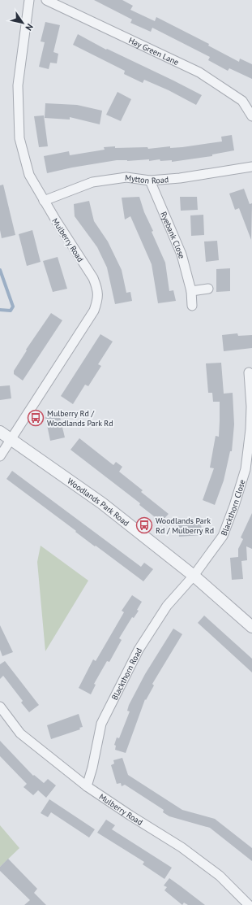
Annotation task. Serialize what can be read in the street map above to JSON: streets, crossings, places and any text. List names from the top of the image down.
{
  "streets": {
    "street": [
      "Hay Green Lane",
      "Mytton Road",
      "Ryebank Close",
      "Mulberry Road",
      "Woodlands Park Road",
      "Blackthorn Close",
      "Blackthorn Road"
    ]
  },
  "crossings": [
    ["Mytton Road", "Ryebank Close"],
    ["Mytton Road", "Mulberry Road"],
    ["Mulberry Road", "Woodlands Park Road"],
    ["Mulberry Road", "Blackthorn Road"],
    ["Woodlands Park Road", "Blackthorn Close"],
    ["Woodlands Park Road", "Blackthorn Road"],
    ["Blackthorn Close", "Blackthorn Road"]
  ],
  "places": {
    "bus stop": ["Mulberry Rd / Woodlands Park Rd", "Woodlands Park Rd / Mulberry Rd"]
  },
  "north": "bottom right"
}
